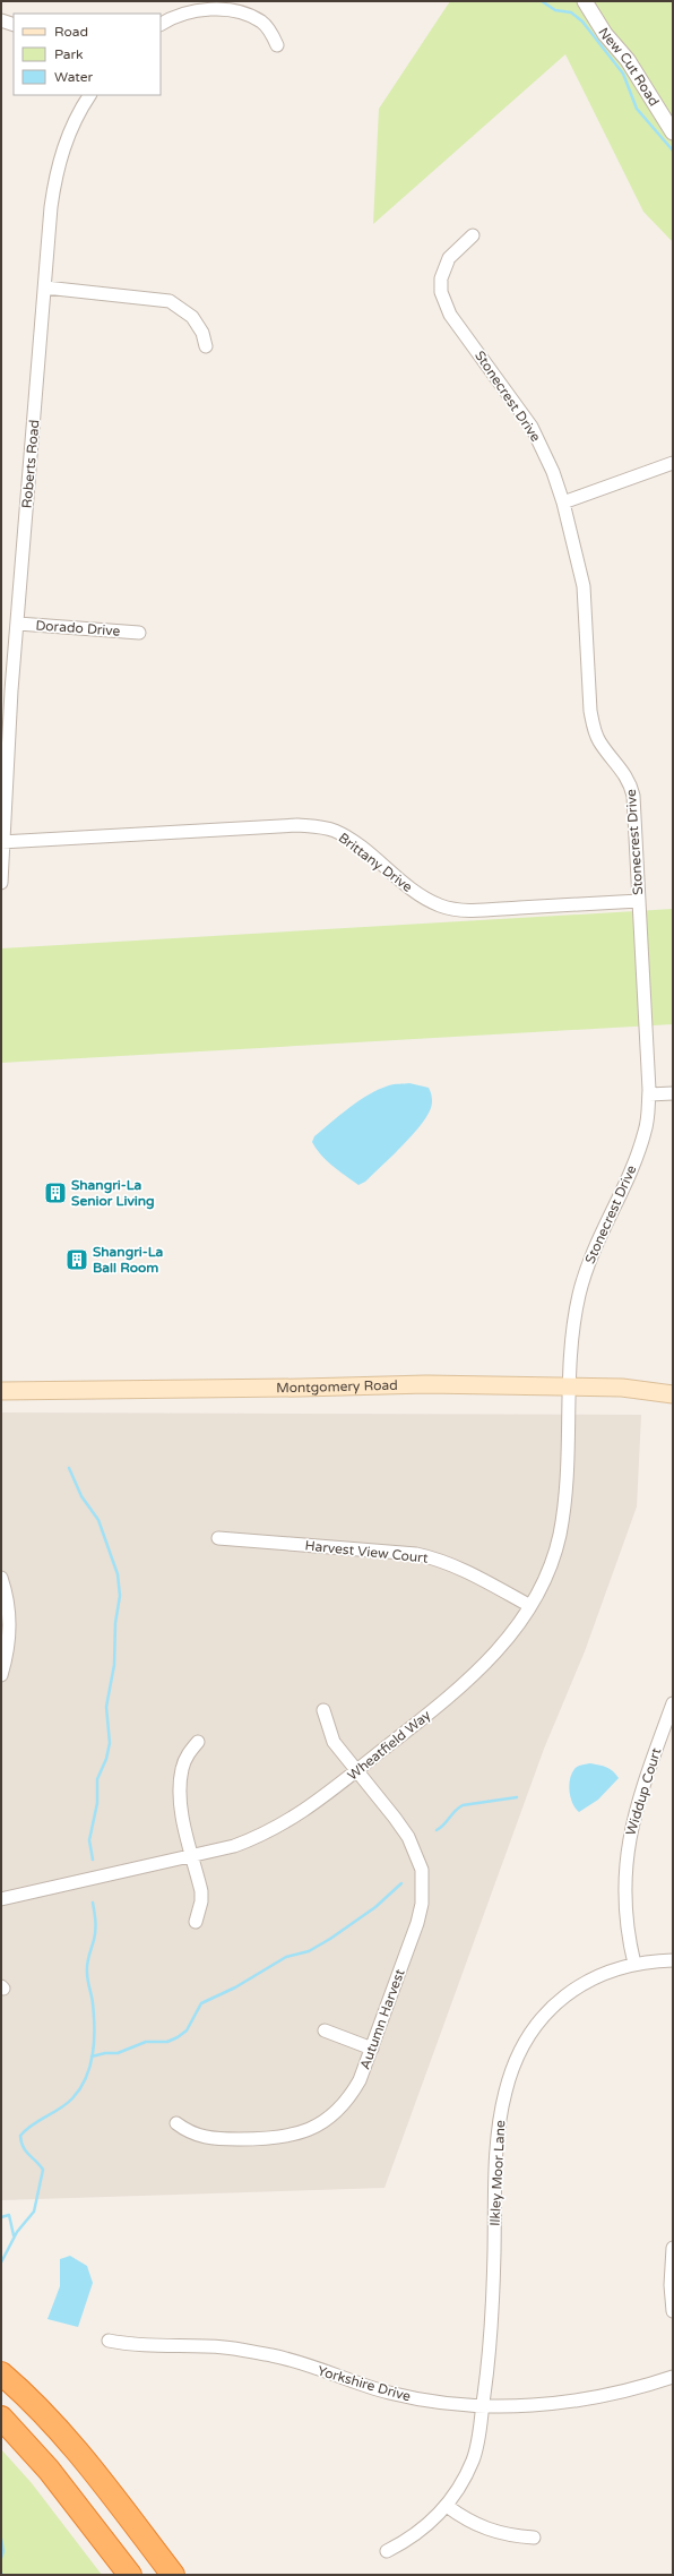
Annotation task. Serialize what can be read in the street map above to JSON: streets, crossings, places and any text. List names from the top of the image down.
{
  "streets": {
    "main road": ["Montgomery Road"],
    "street": [
      "New Cut Road",
      "Stonecrest Drive",
      "Roberts Road",
      "Dorado Drive",
      "Brittany Drive",
      "Harvest View Court",
      "Wheatfield Way",
      "Widdup Court",
      "Autumn Harvest",
      "Ilkley Moor Lane",
      "Yorkshire Drive"
    ]
  },
  "crossings": [
    ["Stonecrest Drive", "Brittany Drive"],
    ["Stonecrest Drive", "Montgomery Road"],
    ["Stonecrest Drive", "Wheatfield Way"],
    ["Roberts Road", "Dorado Drive"],
    ["Roberts Road", "Brittany Drive"],
    ["Montgomery Road", "Wheatfield Way"],
    ["Harvest View Court", "Wheatfield Way"],
    ["Wheatfield Way", "Autumn Harvest"],
    ["Widdup Court", "Ilkley Moor Lane"],
    ["Ilkley Moor Lane", "Yorkshire Drive"]
  ],
  "places": {
    "building": ["Shangri-La Senior Living", "Shangri-La Ball Room"]
  },
  "legend": ["Road", "Park", "Water"]
}
